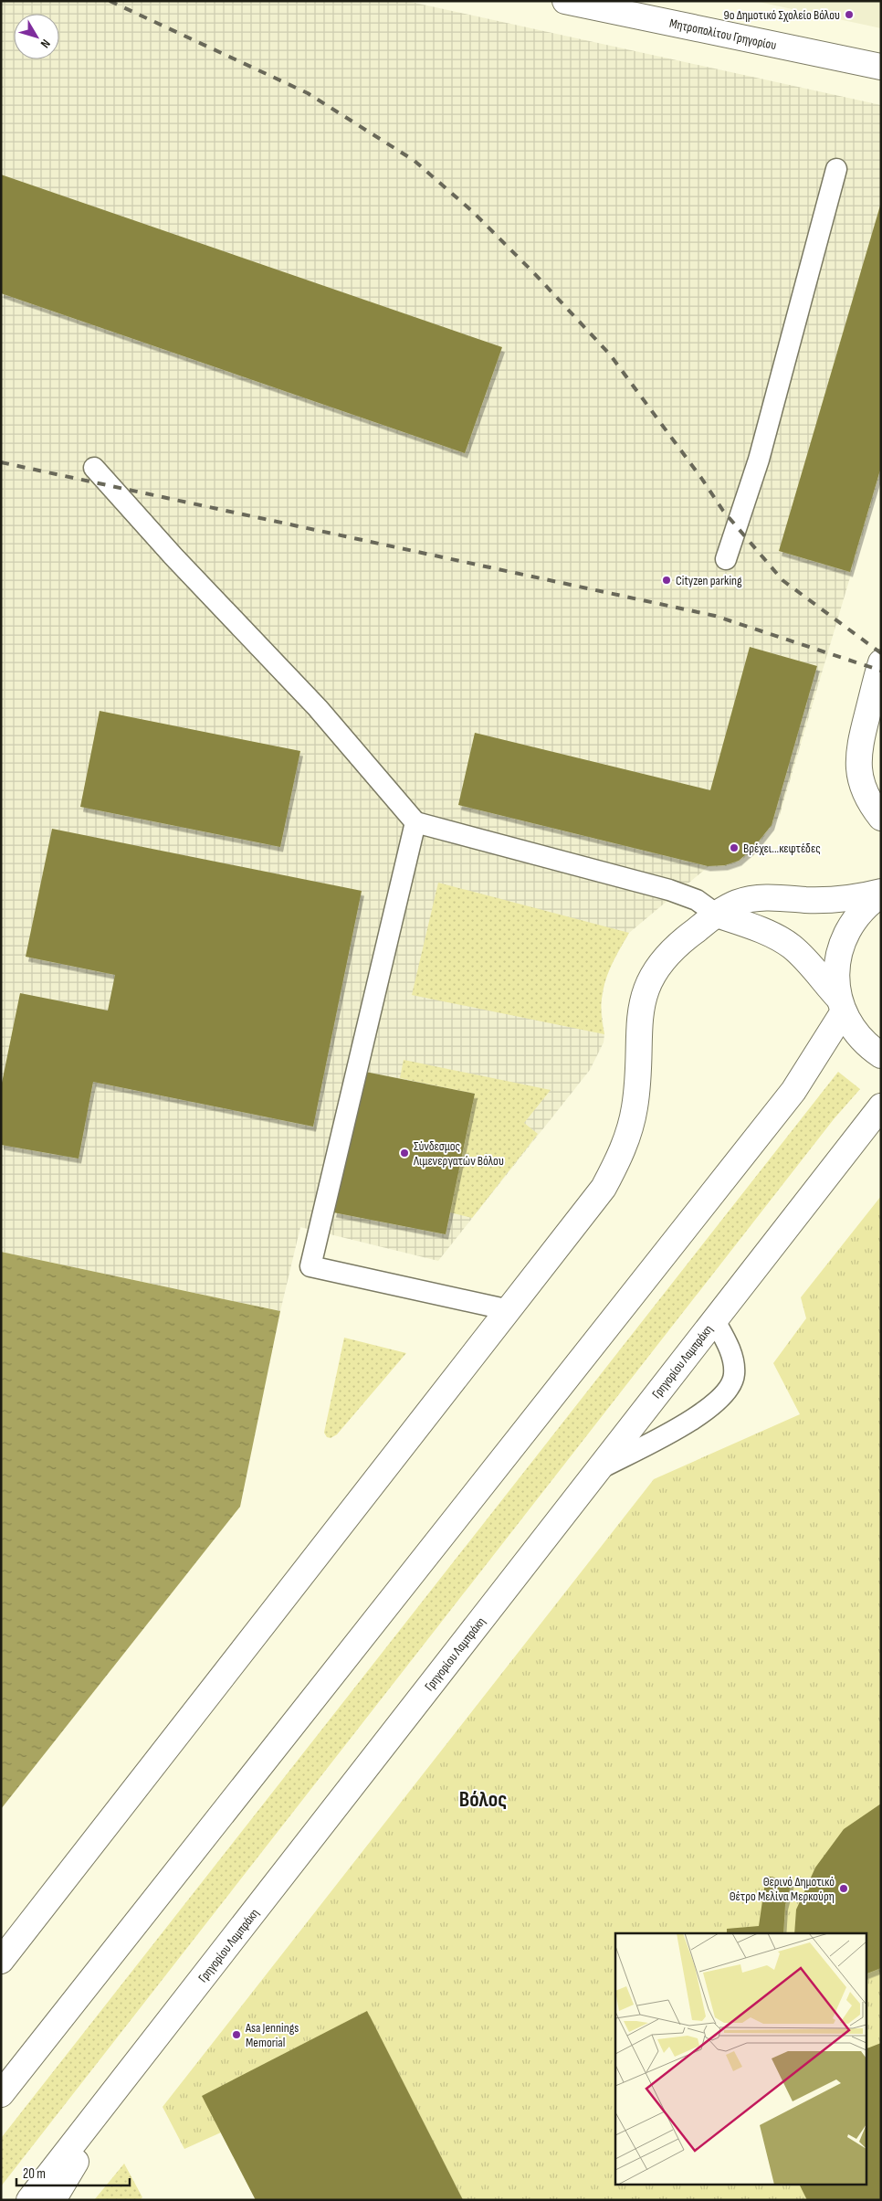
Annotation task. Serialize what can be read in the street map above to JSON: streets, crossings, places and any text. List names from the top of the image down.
{
  "streets": {
    "main road": ["Μητροπολίτου Γρηγορίου", "Γρηγορίου Λαμπράκη"]
  },
  "districts": ["Βόλος"],
  "places": [
    "9ο Δημοτικό Σχολείο Βόλου",
    "Cityzen parking",
    "Βρέχει...κεφτέδες",
    "Σύνδεσμος Λιμενεργατών Βόλου",
    "Θερινό Δημοτικό Θέτρο Μελίνα Μερκούρη",
    "Asa Jennings Memorial"
  ],
  "scale_bar": "20 m",
  "north": "bottom right"
}
